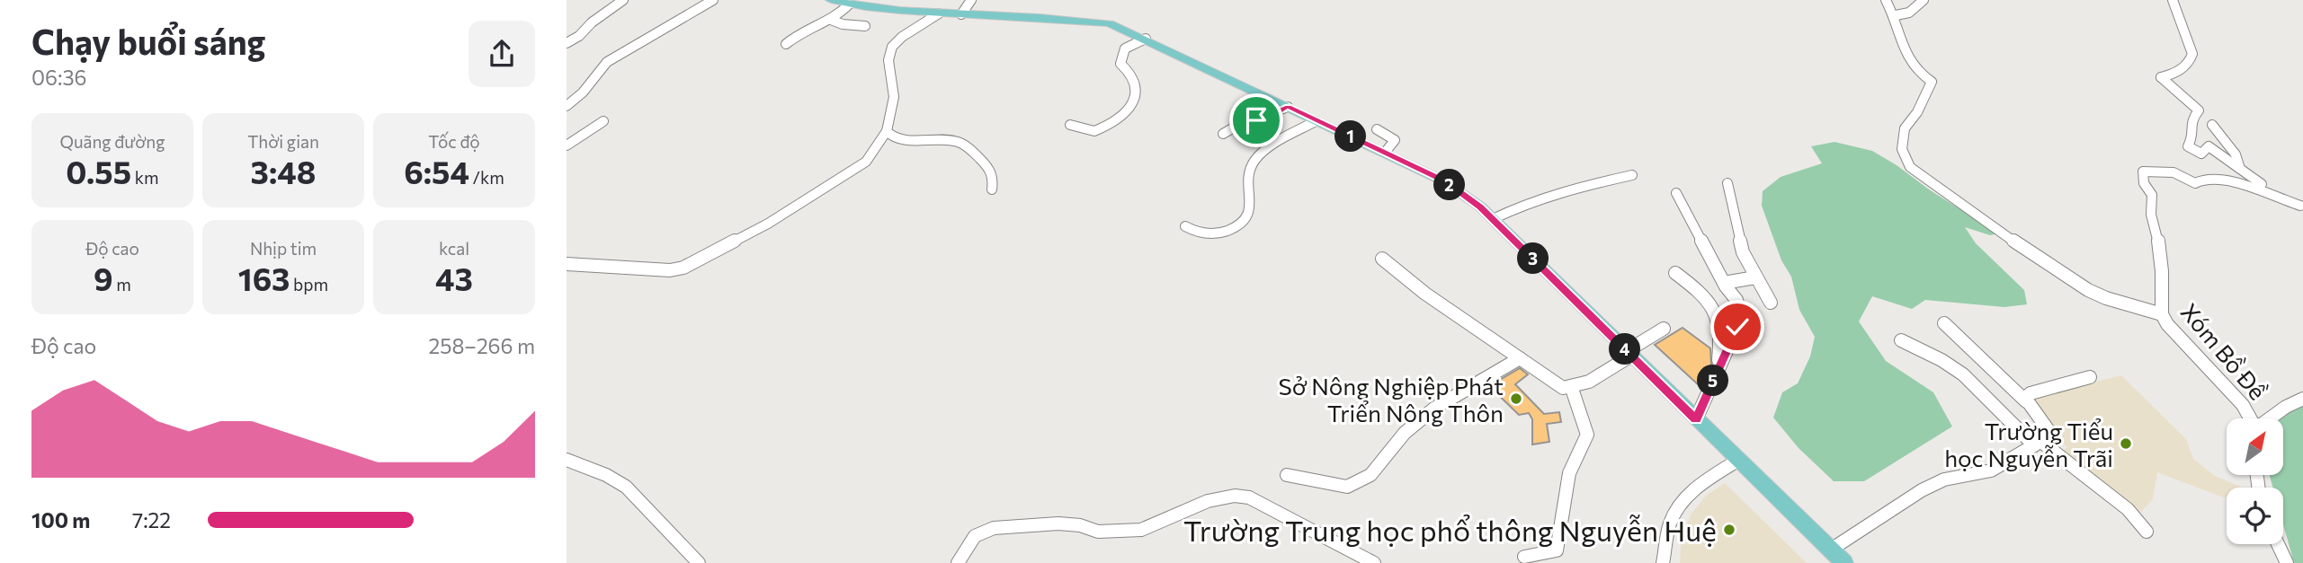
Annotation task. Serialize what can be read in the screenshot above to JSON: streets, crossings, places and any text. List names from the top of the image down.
{
  "streets": {
    "street": ["Xóm Bồ Đề"]
  },
  "places": ["Sở Nông Nghiệp Phát Triển Nông Thôn", "Trường Tiểu học Nguyễn Trãi", "Trường Trung học phổ thông Nguyễn Huệ"],
  "north": "top right",
  "page": {
    "heading": ["Chạy buổi sáng", "06:36"],
    "stats": [
      ["Quãng đường", "0.55 km"],
      ["Thời gian", "3:48"],
      ["Tốc độ", "6:54 /km"],
      ["Độ cao", "9 m"],
      ["Nhịp tim", "163 bpm"],
      ["kcal", "43"]
    ],
    "pins": [
      "1",
      "2",
      "3",
      "4",
      "5"
    ],
    "chart": ["Độ cao", "258–266 m"],
    "list": [
      {
        "name": "100 m",
        "note": "7:22"
      }
    ]
  }
}
